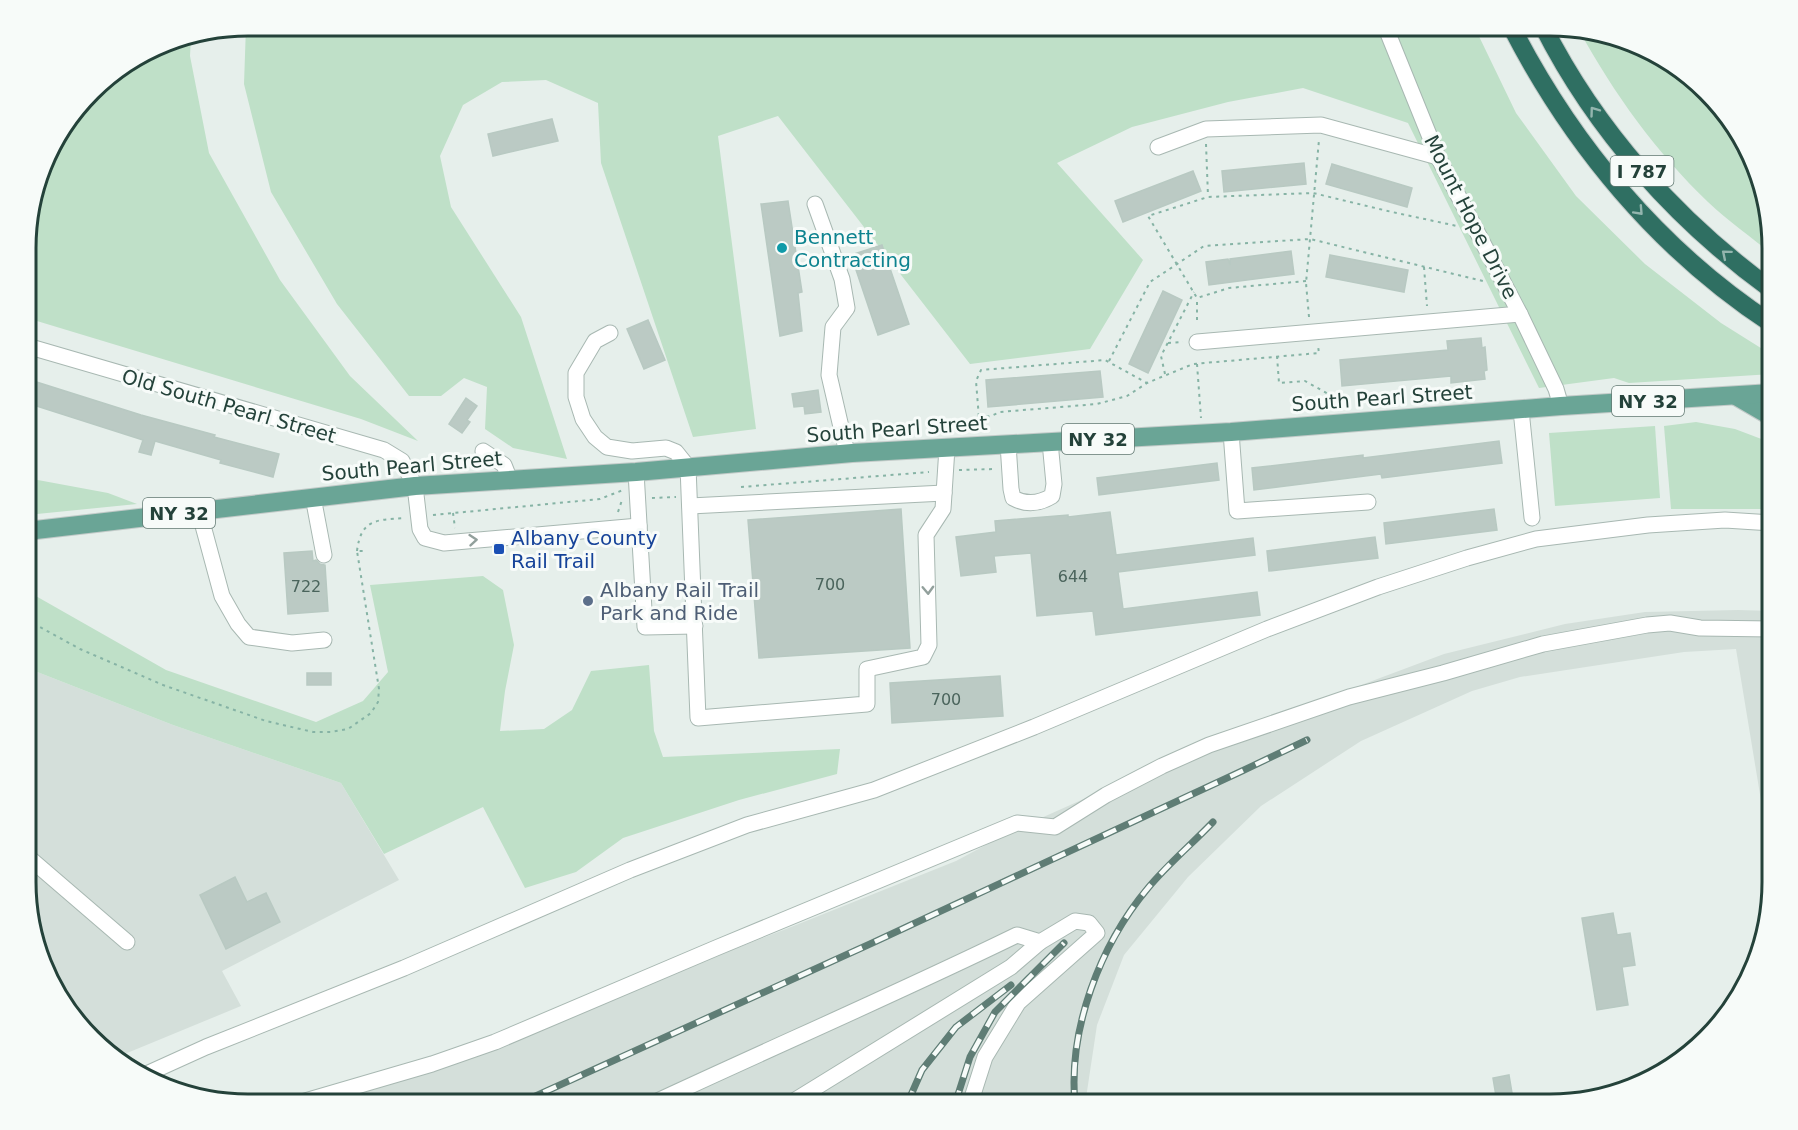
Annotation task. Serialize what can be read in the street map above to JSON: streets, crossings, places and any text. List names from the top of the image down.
{
  "streets": {
    "highway": ["I 787"],
    "main road": ["South Pearl Street", "NY 32"],
    "street": ["Mount Hope Drive", "Old South Pearl Street"]
  },
  "crossings": [
    ["Mount Hope Drive", "South Pearl Street"],
    ["South Pearl Street", "Old South Pearl Street"]
  ],
  "places": {
    "other": ["Bennett Contracting", "Albany Rail Trail Park and Ride"],
    "transit": ["Albany County Rail Trail"]
  },
  "house_numbers": [
    "644",
    "700",
    "722",
    "700"
  ]
}
